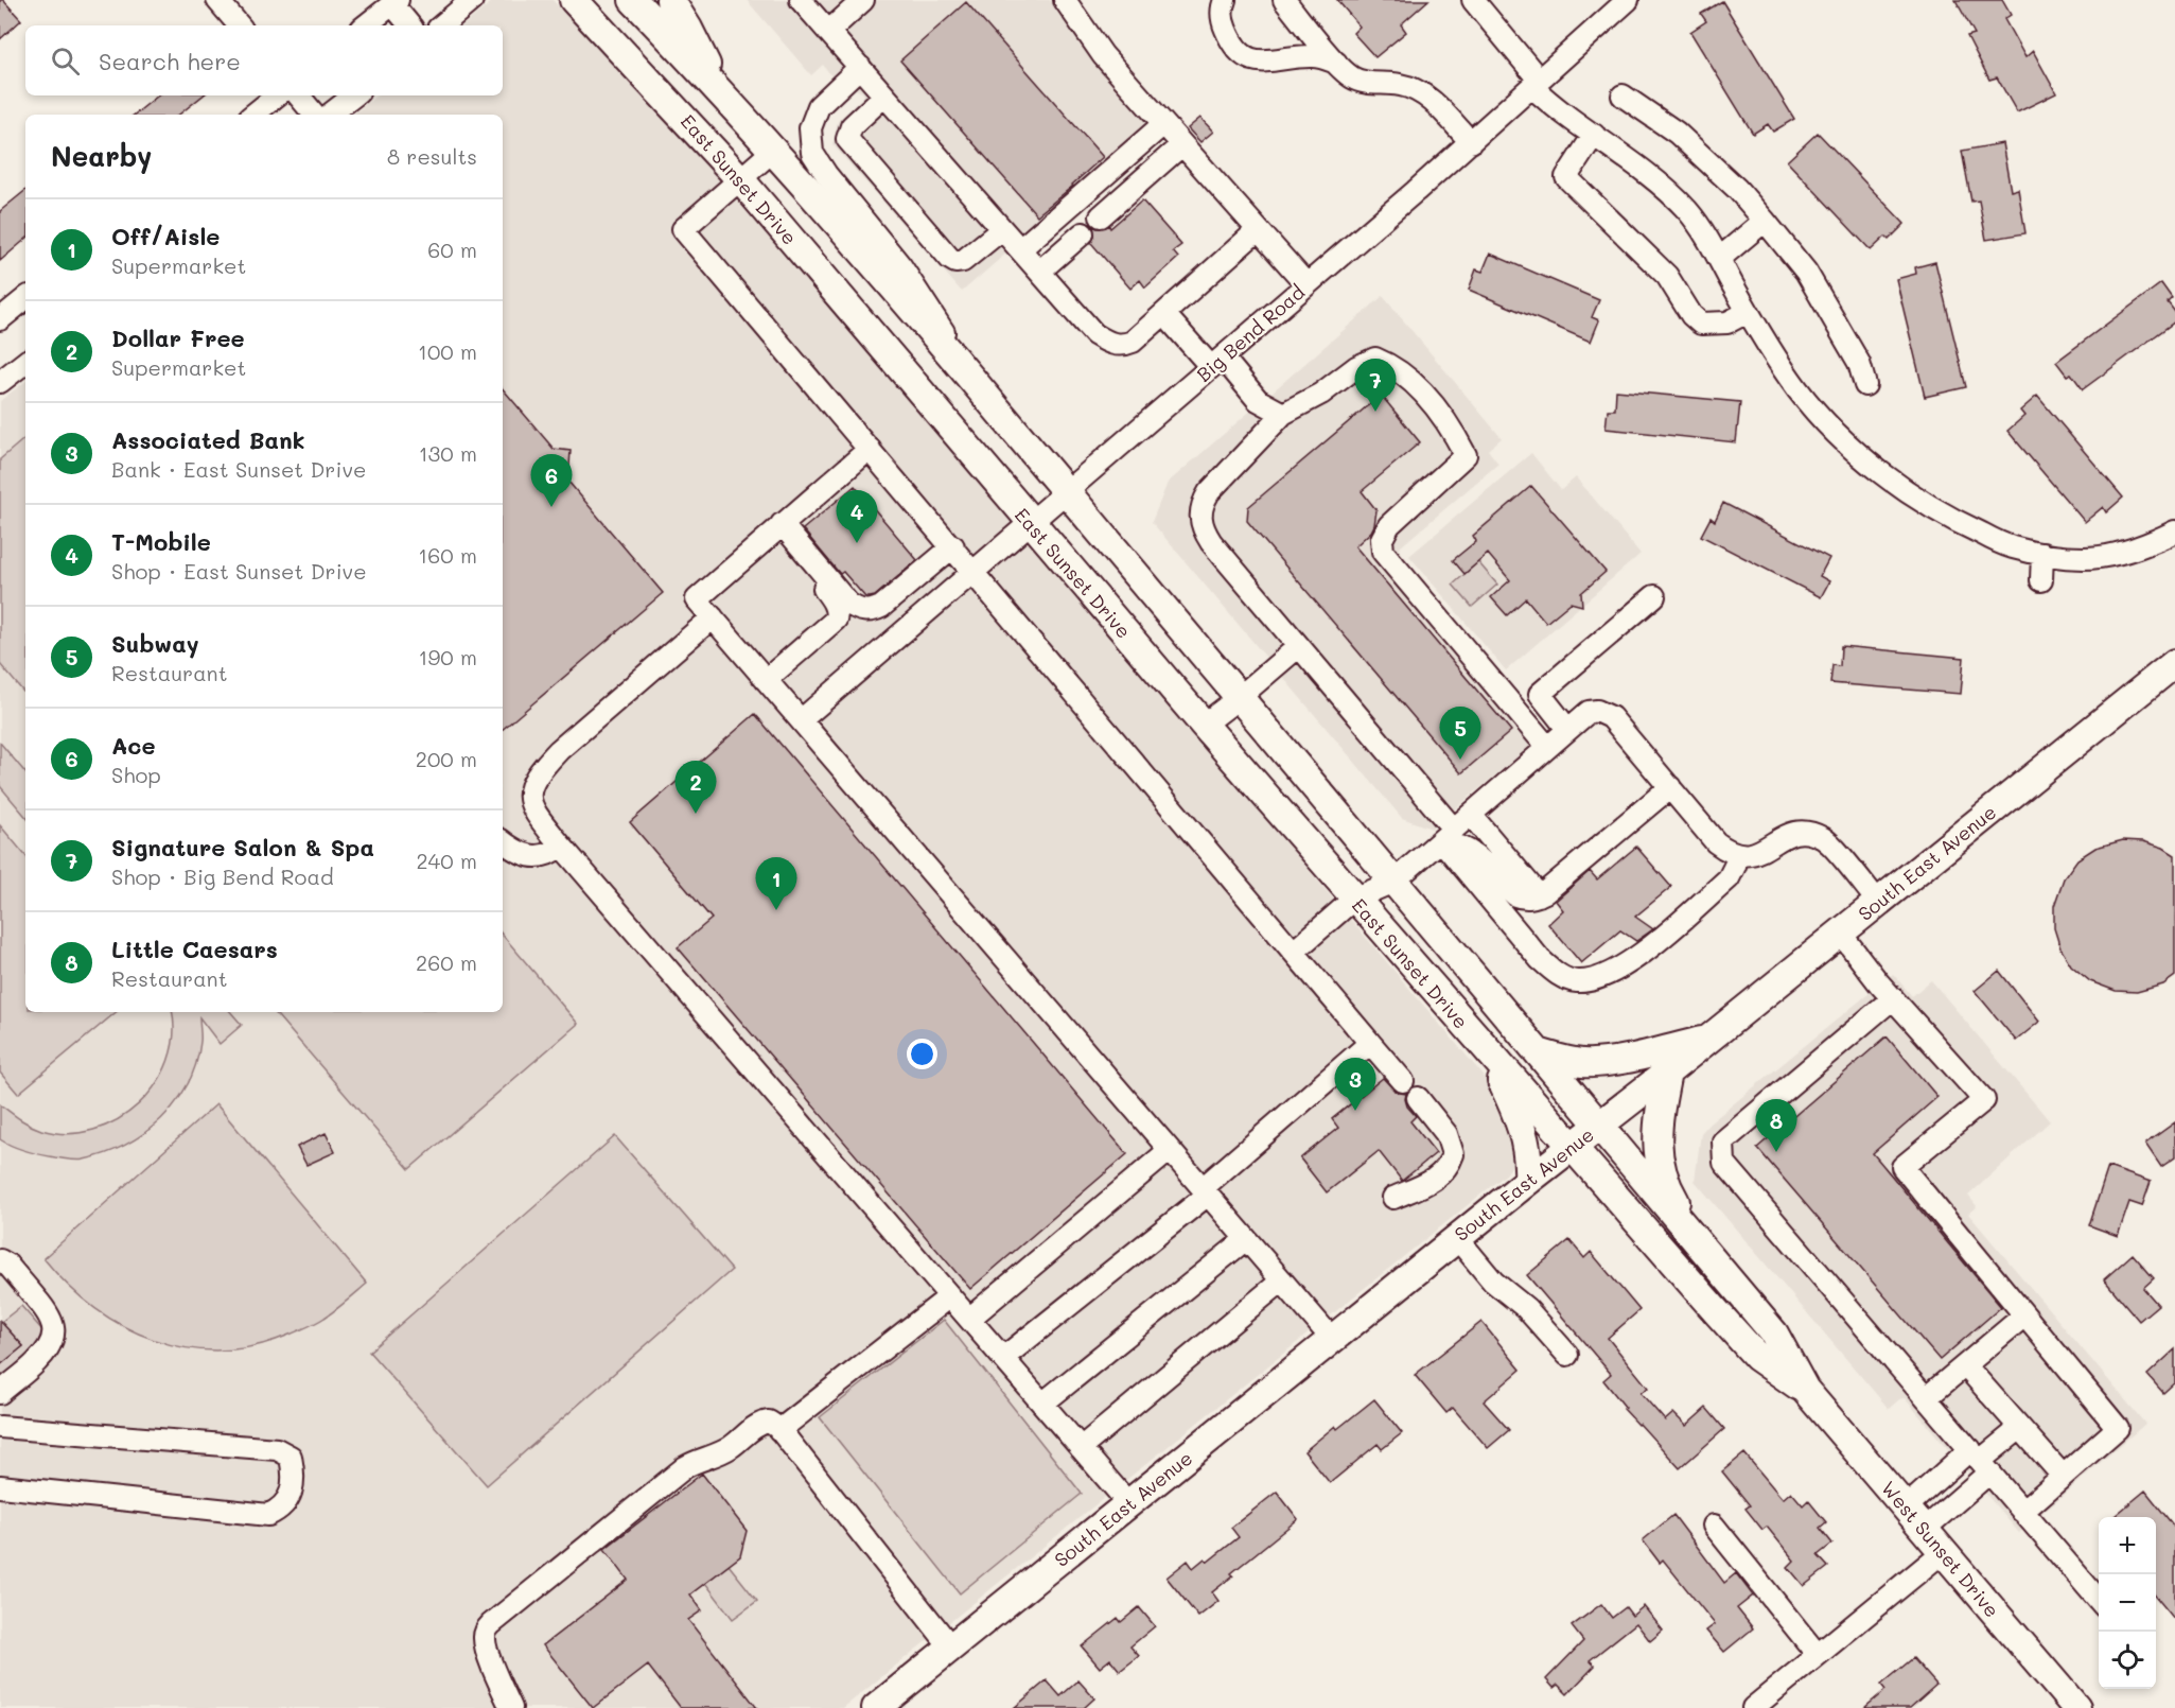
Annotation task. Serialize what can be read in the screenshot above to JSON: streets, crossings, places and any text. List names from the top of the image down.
{
  "streets": {
    "main road": ["East Sunset Drive", "South East Avenue", "West Sunset Drive"],
    "street": ["Big Bend Road"]
  },
  "crossings": [
    ["East Sunset Drive", "Big Bend Road"],
    ["East Sunset Drive", "South East Avenue"],
    ["East Sunset Drive", "West Sunset Drive"],
    ["South East Avenue", "West Sunset Drive"]
  ],
  "page": {
    "search": "Search here",
    "heading": ["Nearby", "8 results"],
    "list": [
      {
        "mark": "1",
        "name": "Off/Aisle",
        "note": "Supermarket",
        "value": "60 m"
      },
      {
        "mark": "2",
        "name": "Dollar Free",
        "note": "Supermarket",
        "value": "100 m"
      },
      {
        "mark": "3",
        "name": "Associated Bank",
        "note": "Bank · East Sunset Drive",
        "value": "130 m"
      },
      {
        "mark": "4",
        "name": "T-Mobile",
        "note": "Shop · East Sunset Drive",
        "value": "160 m"
      },
      {
        "mark": "5",
        "name": "Subway",
        "note": "Restaurant",
        "value": "190 m"
      },
      {
        "mark": "6",
        "name": "Ace",
        "note": "Shop",
        "value": "200 m"
      },
      {
        "mark": "7",
        "name": "Signature Salon & Spa",
        "note": "Shop · Big Bend Road",
        "value": "240 m"
      },
      {
        "mark": "8",
        "name": "Little Caesars",
        "note": "Restaurant",
        "value": "260 m"
      }
    ],
    "pins": [
      "7",
      "6",
      "4",
      "5",
      "2",
      "1",
      "3",
      "8"
    ],
    "map_buttons": ["+", "−"]
  }
}
